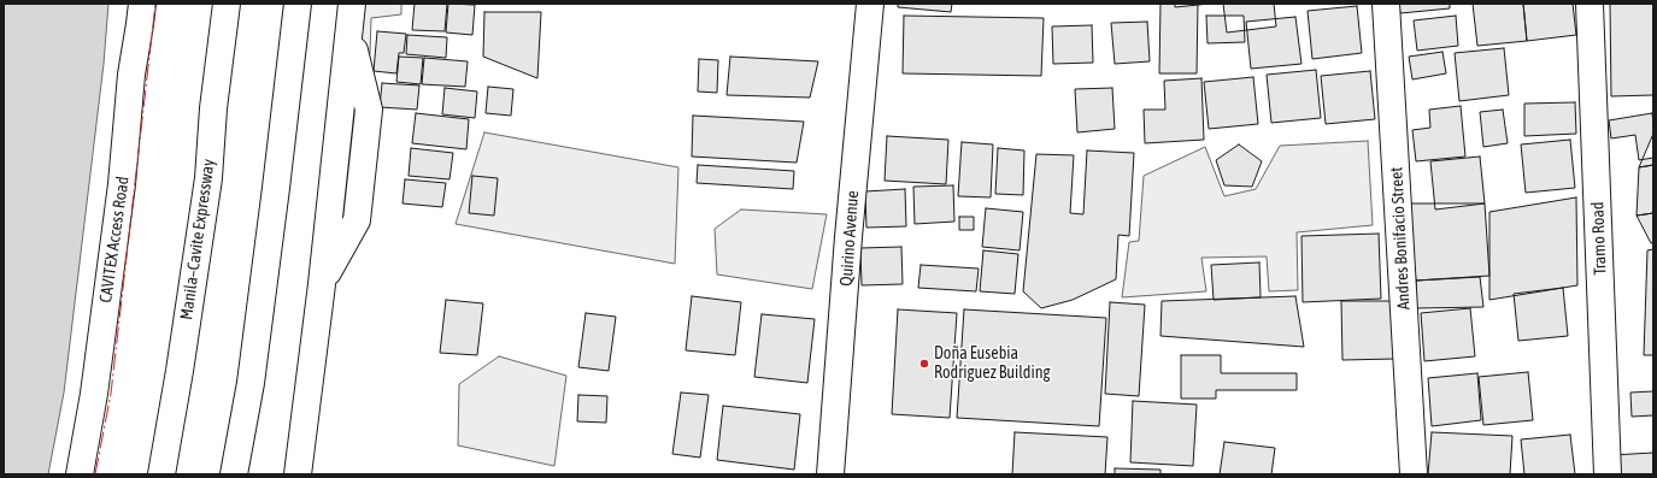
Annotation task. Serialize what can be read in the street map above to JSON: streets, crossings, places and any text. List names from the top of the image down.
{
  "streets": {
    "main road": [
      "Quirino Avenue",
      "Andres Bonifacio Street",
      "Tramo Road",
      "CAVITEX Access Road",
      "Manila–Cavite Expressway"
    ]
  },
  "places": ["Doña Eusebia Rodriguez Building"]
}
